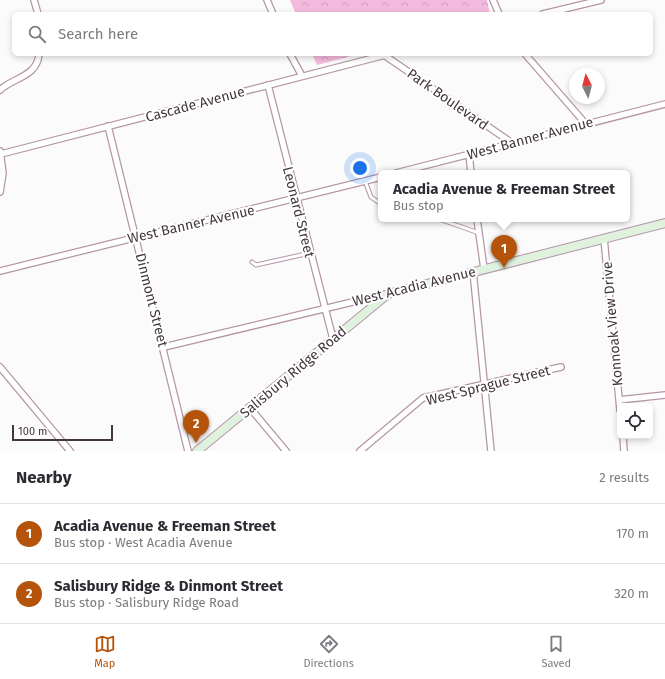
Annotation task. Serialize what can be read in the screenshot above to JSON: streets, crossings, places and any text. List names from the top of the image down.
{
  "streets": {
    "street": [
      "Park Boulevard",
      "Cascade Avenue",
      "West Banner Avenue",
      "Leonard Street",
      "West Acadia Avenue",
      "Dinmont Street",
      "Konnoak View Drive",
      "Salisbury Ridge Road",
      "West Sprague Street"
    ]
  },
  "crossings": [
    ["Park Boulevard", "West Banner Avenue"],
    ["Cascade Avenue", "Leonard Street"],
    ["Cascade Avenue", "Dinmont Street"],
    ["West Banner Avenue", "Leonard Street"],
    ["West Banner Avenue", "Dinmont Street"],
    ["Leonard Street", "West Acadia Avenue"],
    ["Leonard Street", "Salisbury Ridge Road"],
    ["West Acadia Avenue", "Dinmont Street"],
    ["West Acadia Avenue", "Konnoak View Drive"],
    ["West Acadia Avenue", "Salisbury Ridge Road"]
  ],
  "scale_bar": "100 m",
  "north": "top",
  "page": {
    "search": "Search here",
    "popup": ["Acadia Avenue & Freeman Street", "Bus stop"],
    "pins": ["1", "2"],
    "scale": "100 m",
    "heading": ["Nearby", "2 results"],
    "list": [
      {
        "mark": "1",
        "name": "Acadia Avenue & Freeman Street",
        "note": "Bus stop · West Acadia Avenue",
        "value": "170 m"
      },
      {
        "mark": "2",
        "name": "Salisbury Ridge & Dinmont Street",
        "note": "Bus stop · Salisbury Ridge Road",
        "value": "320 m"
      }
    ],
    "nav": ["Map", "Directions", "Saved"]
  }
}
